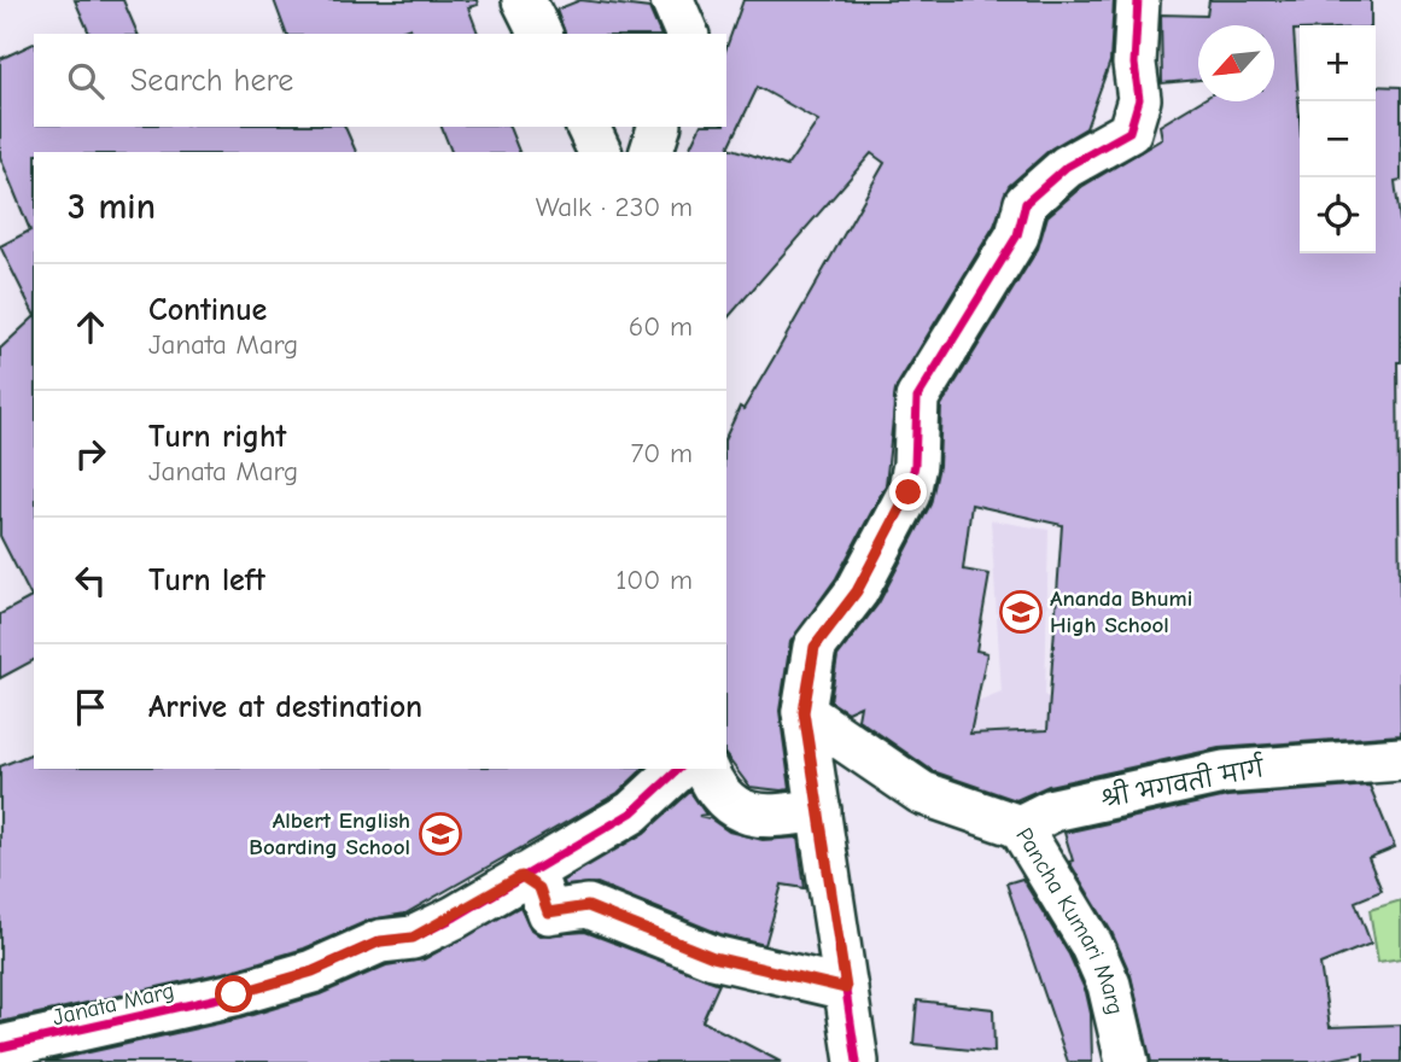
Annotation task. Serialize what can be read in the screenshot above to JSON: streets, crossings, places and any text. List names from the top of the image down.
{
  "streets": {
    "street": ["श्री भगवती मार्ग", "Pancha Kumari Marg", "Janata Marg"]
  },
  "crossings": [
    ["श्री भगवती मार्ग", "Pancha Kumari Marg"]
  ],
  "places": {
    "school or university": ["Ananda Bhumi High School", "Albert English Boarding School"]
  },
  "north": "bottom left",
  "page": {
    "map_buttons": ["+", "−"],
    "search": "Search here",
    "heading": ["3 min", "Walk · 230 m"],
    "list": [
      ["Continue", "Janata Marg", "60 m"],
      ["Turn right", "Janata Marg", "70 m"],
      ["Turn left", "100 m"],
      "Arrive at destination"
    ]
  }
}
